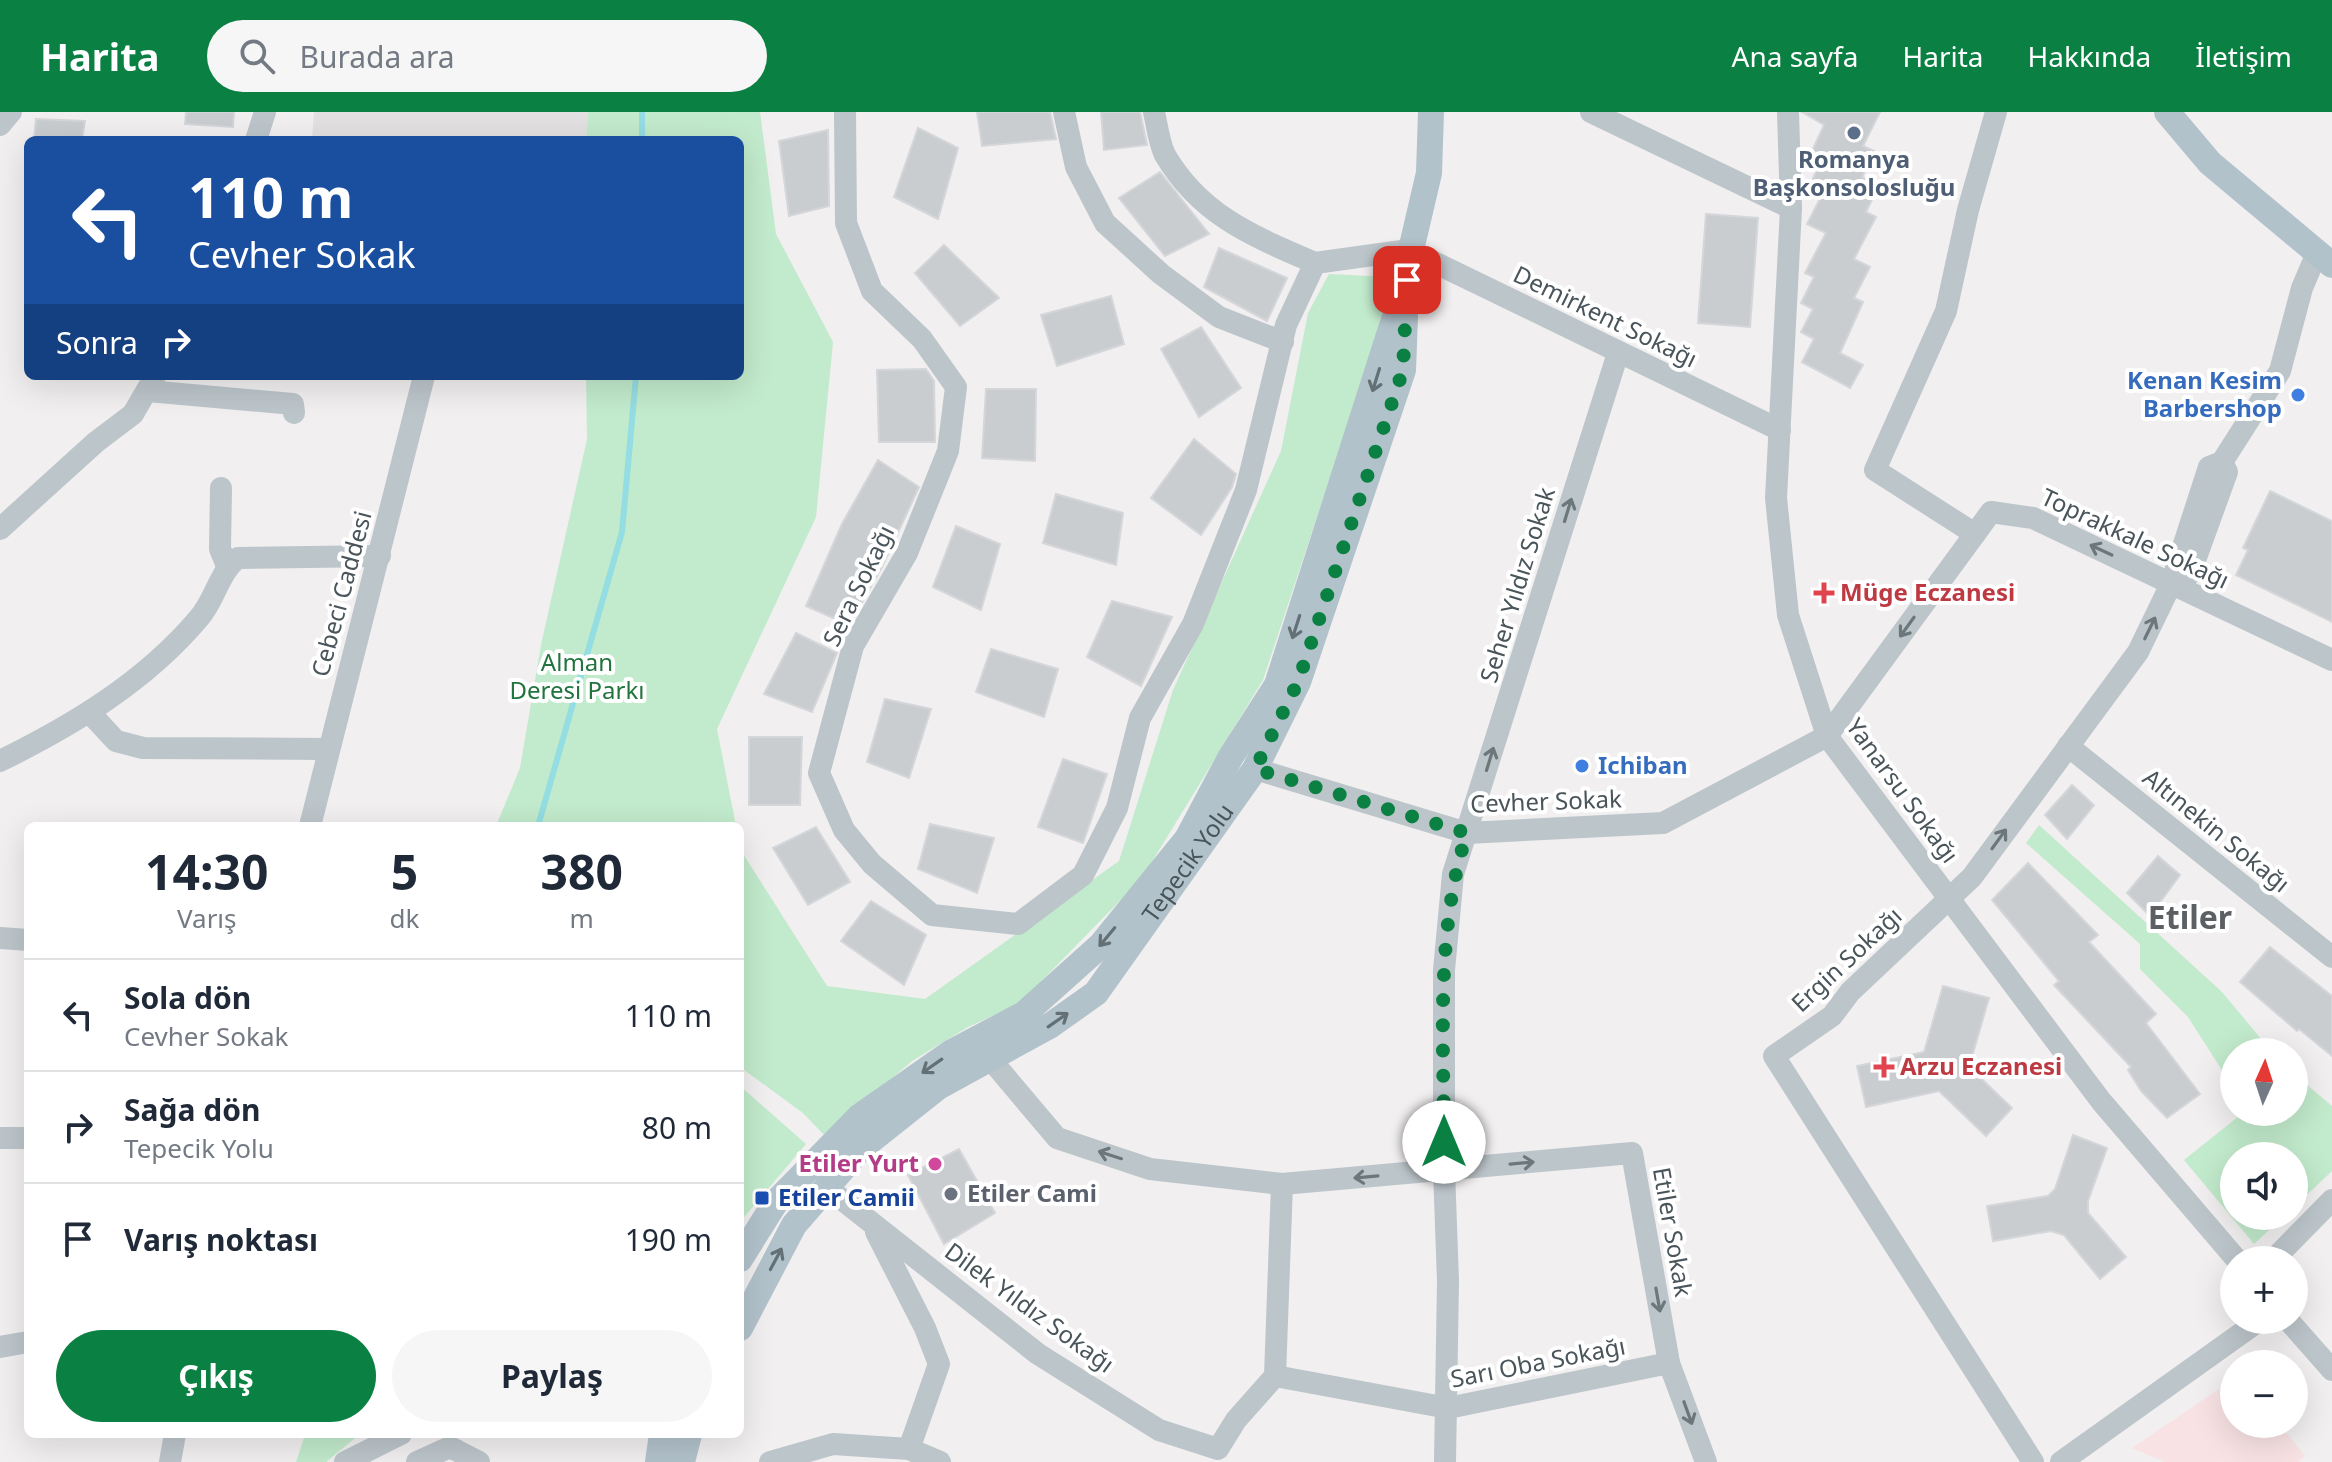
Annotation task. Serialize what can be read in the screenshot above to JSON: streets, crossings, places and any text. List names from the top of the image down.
{
  "streets": {
    "main road": ["Tepecik Yolu"],
    "street": [
      "Demirkent Sokağı",
      "Toprakkale Sokağı",
      "Seher Yıldız Sokak",
      "Sera Sokağı",
      "Cebeci Caddesi",
      "Yanarsu Sokağı",
      "Cevher Sokak",
      "Altınekin Sokağı",
      "Ergin Sokağı",
      "Etiler Sokak",
      "Dilek Yıldız Sokağı",
      "Sarı Oba Sokağı"
    ]
  },
  "crossings": [
    ["Demirkent Sokağı", "Seher Yıldız Sokak"],
    ["Demirkent Sokağı", "Yanarsu Sokağı"],
    ["Demirkent Sokağı", "Tepecik Yolu"],
    ["Toprakkale Sokağı", "Yanarsu Sokağı"],
    ["Toprakkale Sokağı", "Cevher Sokak"],
    ["Toprakkale Sokağı", "Ergin Sokağı"],
    ["Seher Yıldız Sokak", "Cevher Sokak"],
    ["Seher Yıldız Sokak", "Etiler Sokak"],
    ["Yanarsu Sokağı", "Cevher Sokak"],
    ["Yanarsu Sokağı", "Ergin Sokağı"],
    ["Cevher Sokak", "Tepecik Yolu"],
    ["Altınekin Sokağı", "Ergin Sokağı"],
    ["Tepecik Yolu", "Dilek Yıldız Sokağı"],
    ["Etiler Sokak", "Sarı Oba Sokağı"],
    ["Dilek Yıldız Sokağı", "Sarı Oba Sokağı"]
  ],
  "one_way": ["Seher Yıldız Sokak"],
  "districts": ["Etiler"],
  "parks": ["Alman Deresi Parkı"],
  "places": {
    "other": [
      "Romanya Başkonsolosluğu",
      "Kenan Kesim Barbershop",
      "Ichiban",
      "Etiler Yurt",
      "Etiler Cami"
    ],
    "health": ["Müge Eczanesi", "Arzu Eczanesi"],
    "transit": ["Etiler Camii"]
  },
  "north": "top",
  "page": {
    "header": "Harita",
    "search": "Burada ara",
    "nav": [
      "Ana sayfa",
      "Harita",
      "Hakkında",
      "İletişim"
    ],
    "turn": ["110 m", "Cevher Sokak"],
    "then": "Sonra",
    "eta": [
      "14:30",
      "Varış",
      "5",
      "dk",
      "380",
      "m"
    ],
    "list": [
      {
        "name": "Sola dön",
        "note": "Cevher Sokak",
        "value": "110 m"
      },
      {
        "name": "Sağa dön",
        "note": "Tepecik Yolu",
        "value": "80 m"
      },
      {
        "name": "Varış noktası",
        "value": "190 m"
      }
    ],
    "map_buttons": ["+", "−"],
    "buttons": ["Çıkış", "Paylaş"]
  }
}
